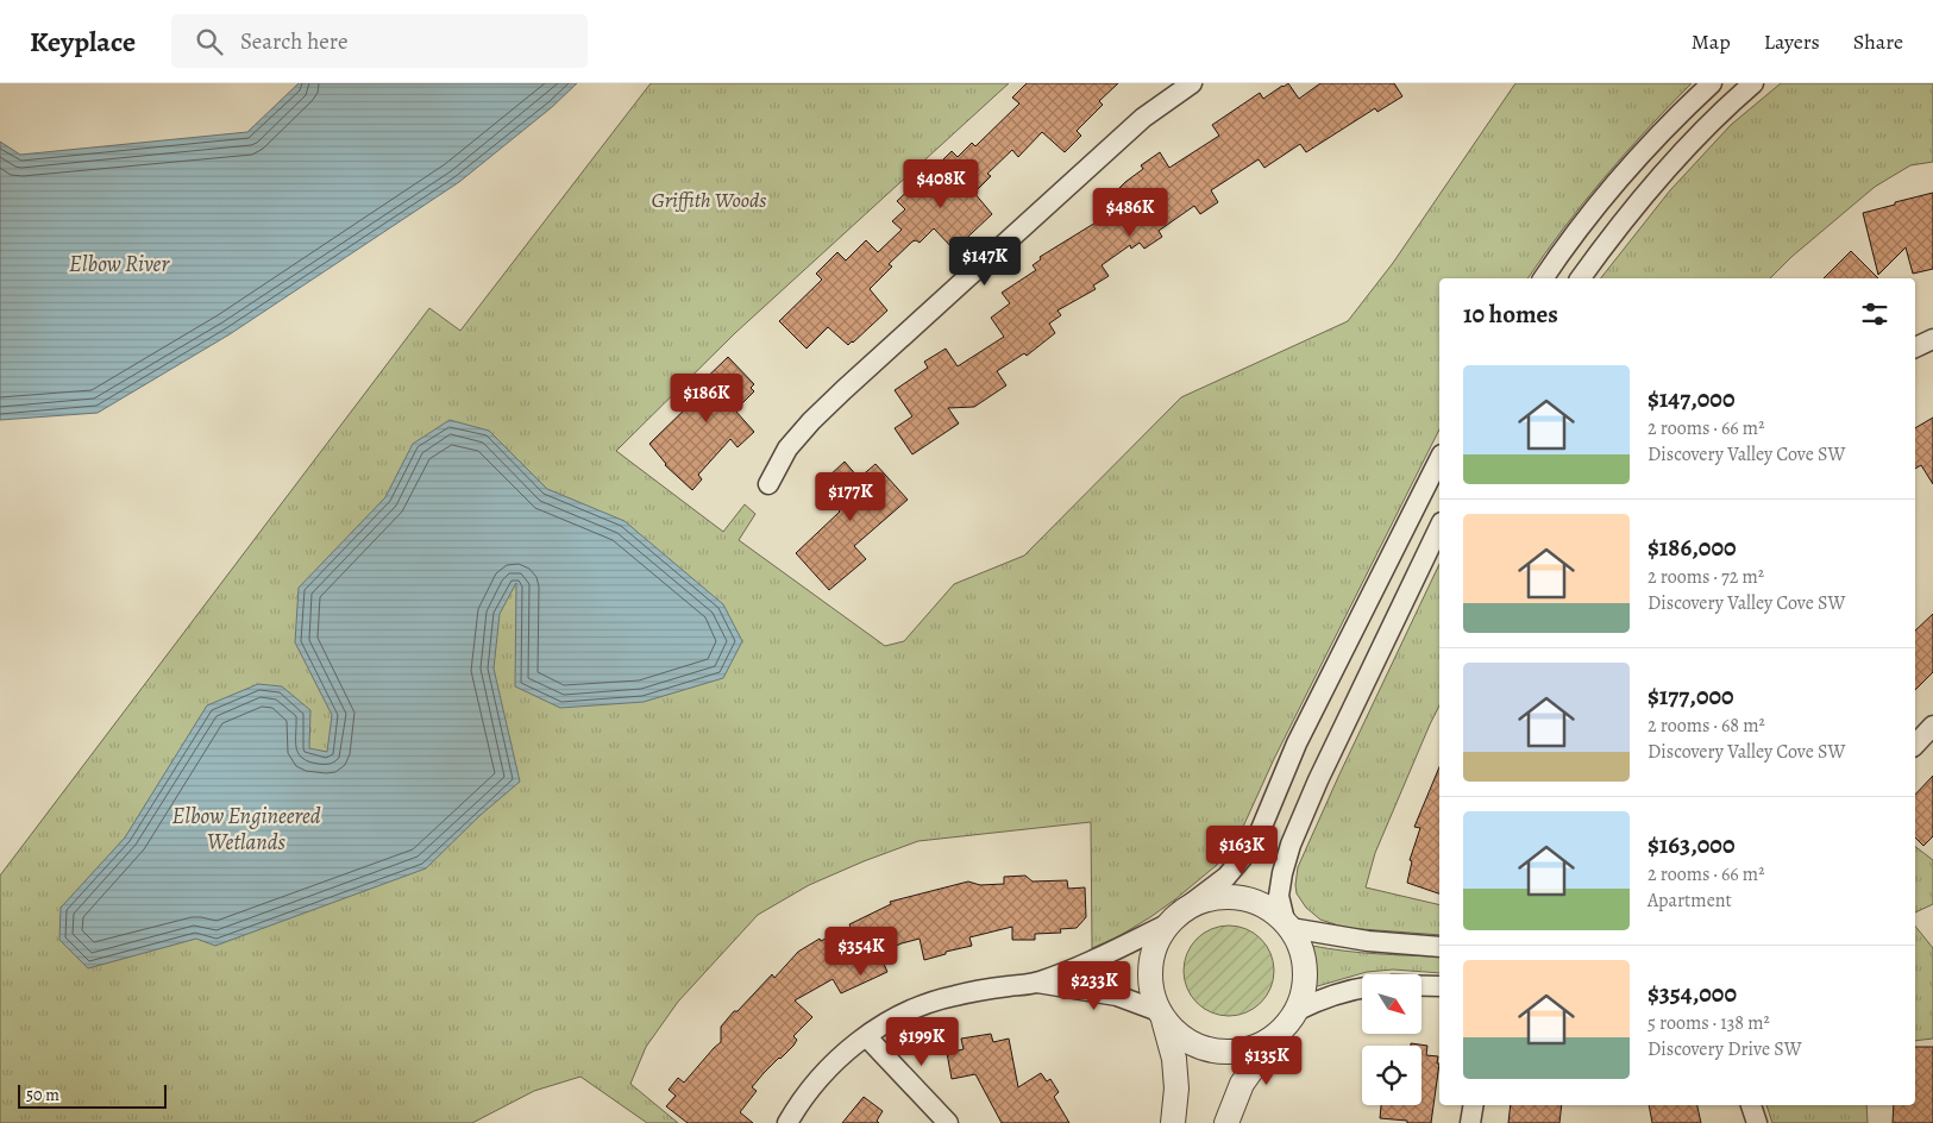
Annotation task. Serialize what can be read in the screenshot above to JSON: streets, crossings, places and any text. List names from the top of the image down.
{
  "water": ["Elbow River", "Elbow Engineered Wetlands"],
  "parks": ["Griffith Woods"],
  "scale_bar": "50 m",
  "north": "bottom right",
  "page": {
    "header": "Keyplace",
    "search": "Search here",
    "nav": ["Map", "Layers", "Share"],
    "price": [
      "$408K",
      "$486K",
      "$147K",
      "$186K",
      "$177K",
      "$163K",
      "$354K",
      "$233K",
      "$199K",
      "$135K"
    ],
    "heading": "10 homes",
    "list": [
      {
        "name": "$147,000",
        "note": "2 rooms · 66 m² · Discovery Valley Cove SW"
      },
      {
        "name": "$186,000",
        "note": "2 rooms · 72 m² · Discovery Valley Cove SW"
      },
      {
        "name": "$177,000",
        "note": "2 rooms · 68 m² · Discovery Valley Cove SW"
      },
      {
        "name": "$163,000",
        "note": "2 rooms · 66 m² · Apartment"
      },
      {
        "name": "$354,000",
        "note": "5 rooms · 138 m² · Discovery Drive SW"
      }
    ],
    "scale": "50 m"
  }
}
